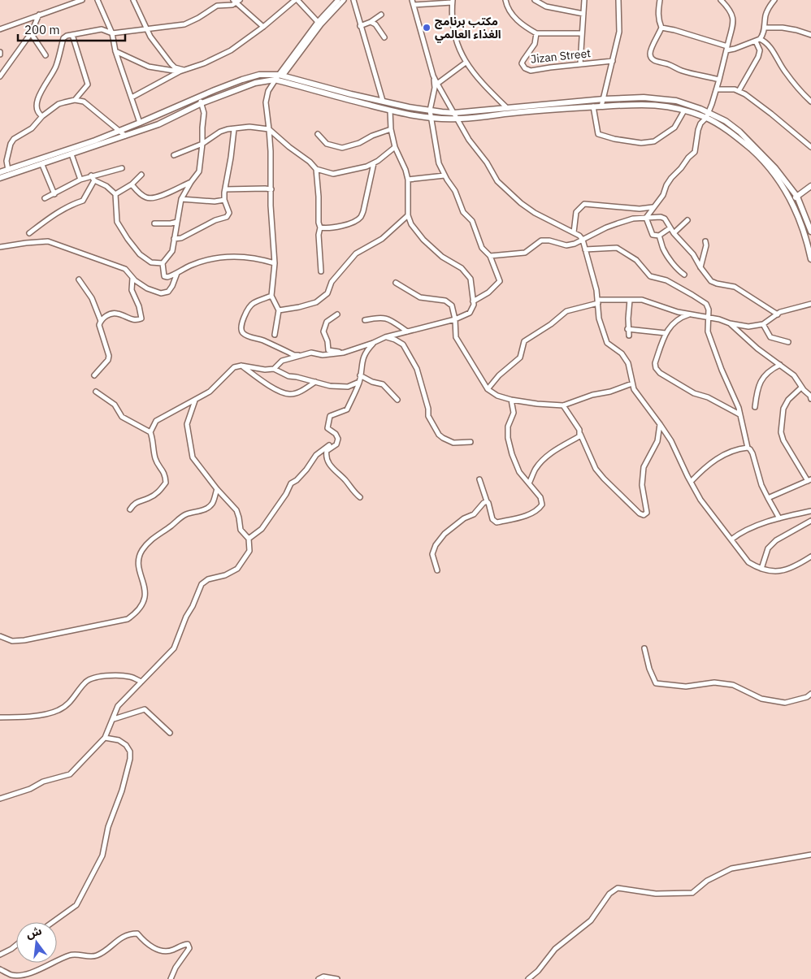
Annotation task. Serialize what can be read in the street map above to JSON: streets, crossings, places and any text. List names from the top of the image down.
{
  "streets": {
    "street": ["Jizan Street"]
  },
  "places": ["مكتب برنامج الغذاء العالمي"],
  "scale_bar": "200 m",
  "north": "top"
}
